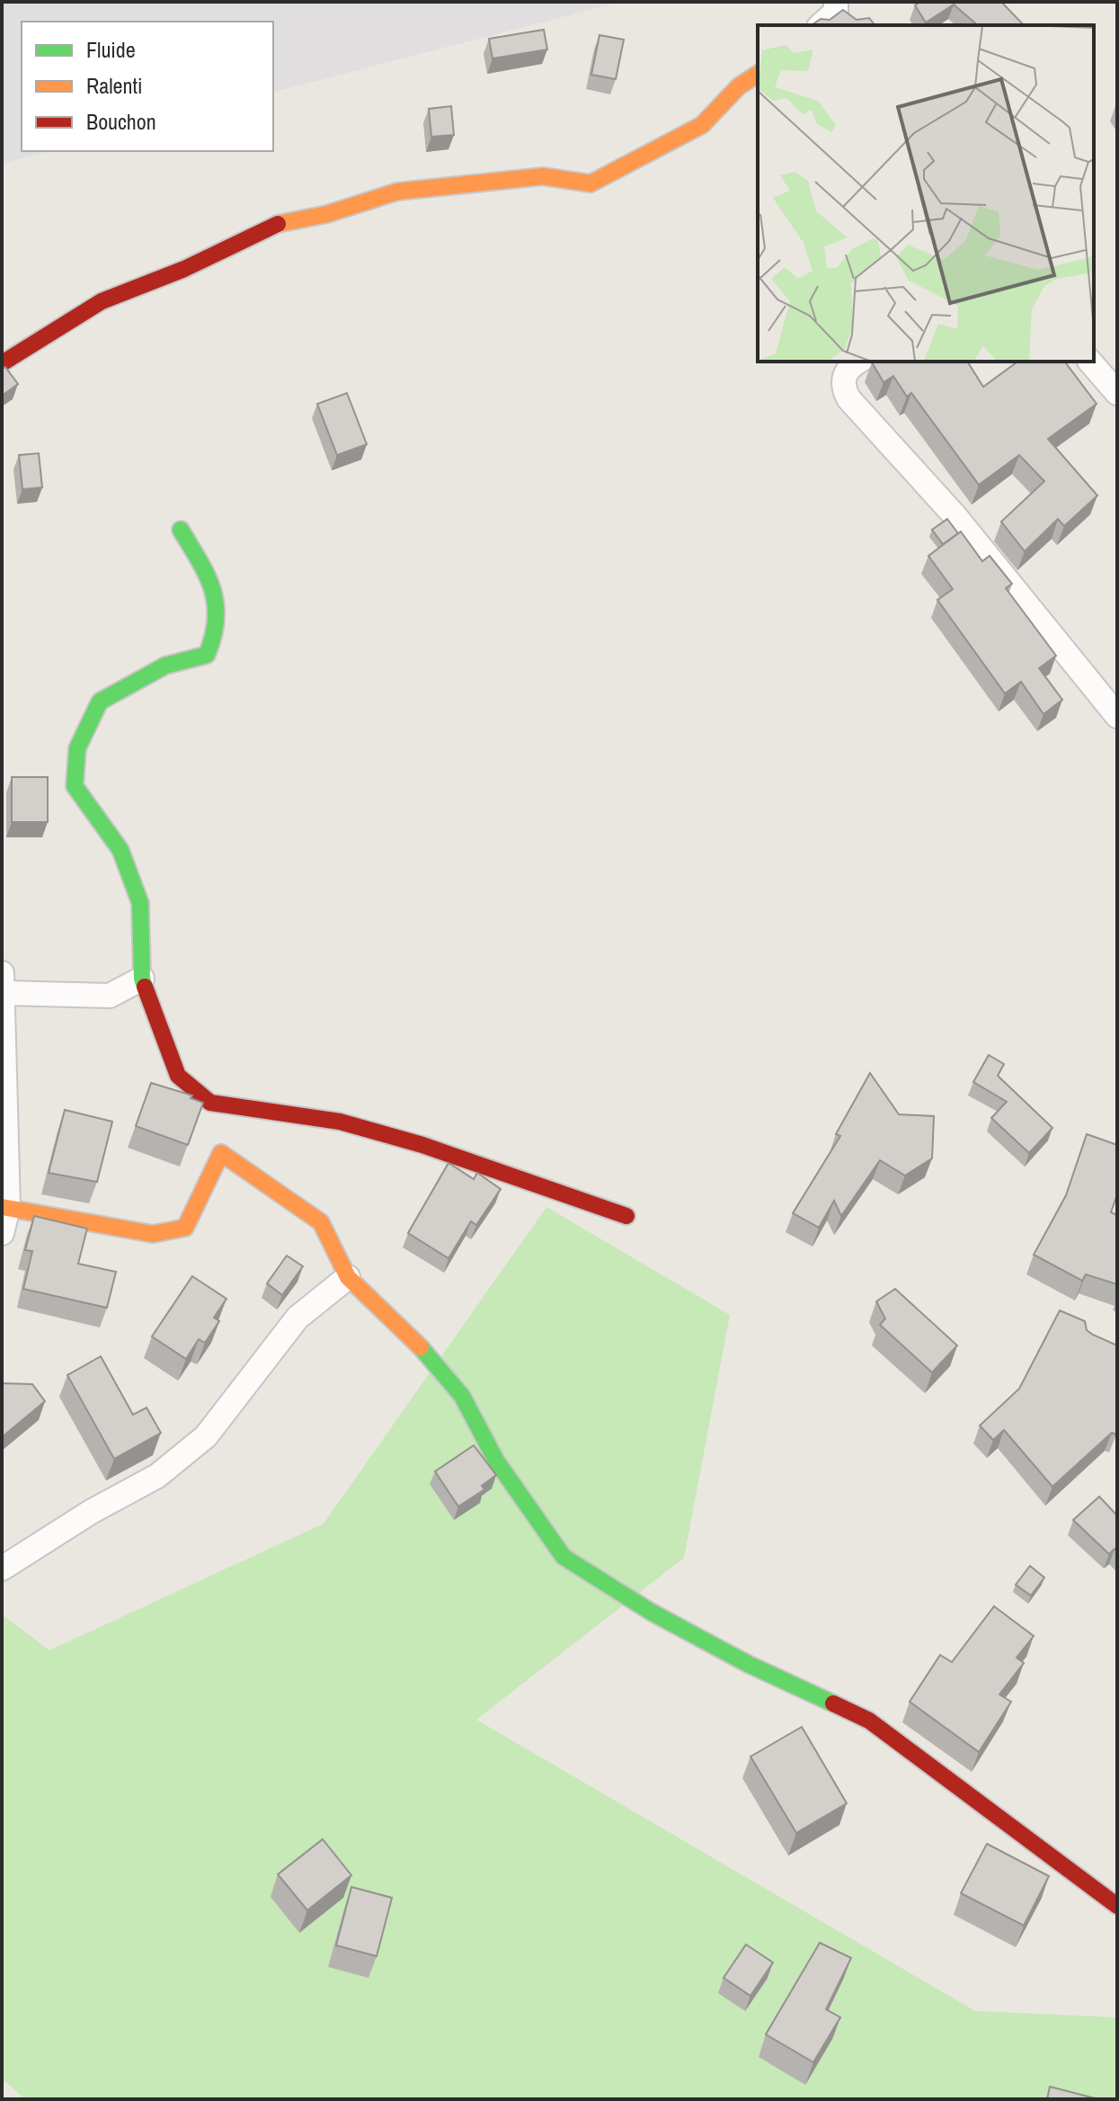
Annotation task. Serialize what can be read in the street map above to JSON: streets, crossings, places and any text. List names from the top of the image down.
{
  "legend": ["Fluide", "Ralenti", "Bouchon"]
}
